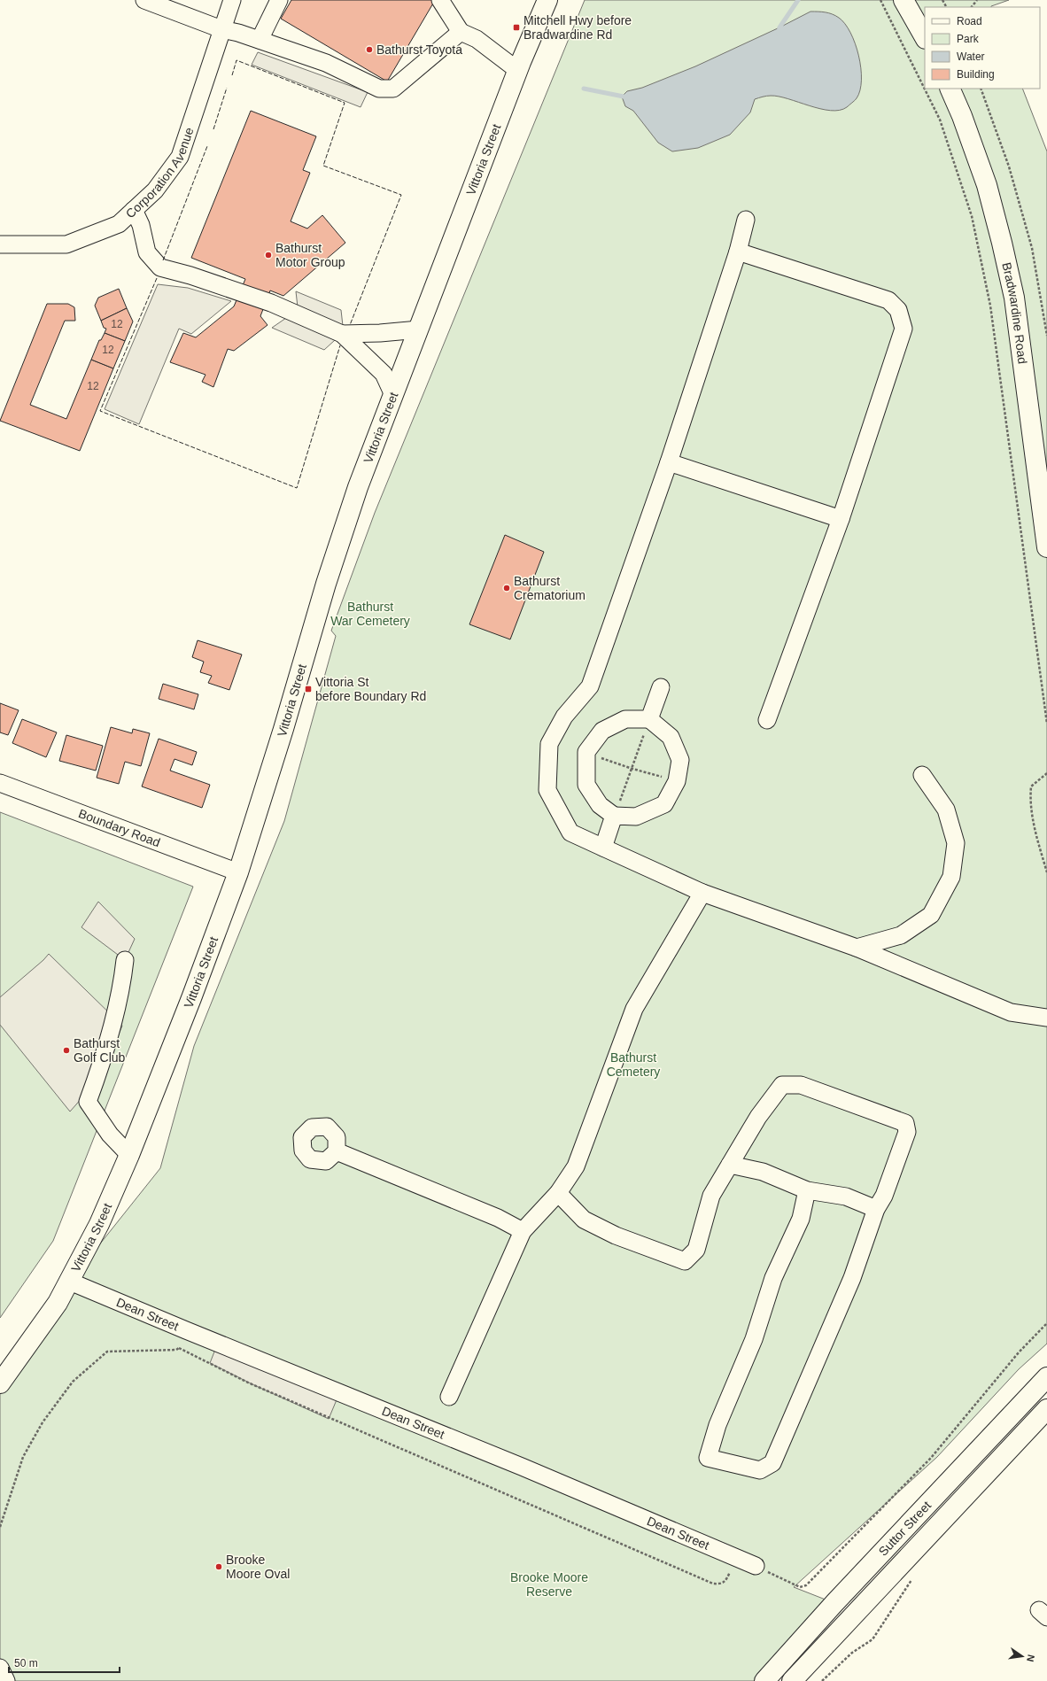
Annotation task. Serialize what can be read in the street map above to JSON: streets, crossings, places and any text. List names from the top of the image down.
{
  "streets": {
    "main road": ["Vittoria Street", "Bradwardine Road", "Suttor Street"],
    "street": ["Corporation Avenue", "Boundary Road", "Dean Street"]
  },
  "crossings": [
    ["Vittoria Street", "Boundary Road"],
    ["Vittoria Street", "Dean Street"]
  ],
  "parks": ["Bathurst War Cemetery", "Bathurst Cemetery", "Brooke Moore Reserve"],
  "places": {
    "transit": ["Mitchell Hwy before Bradwardine Rd", "Vittoria St before Boundary Rd"],
    "other": [
      "Bathurst Toyota",
      "Bathurst Motor Group",
      "Bathurst Crematorium",
      "Bathurst Golf Club",
      "Brooke Moore Oval"
    ]
  },
  "house_numbers": ["12", "12", "12"],
  "legend": [
    "Road",
    "Park",
    "Water",
    "Building"
  ],
  "scale_bar": "50 m",
  "north": "right"
}
